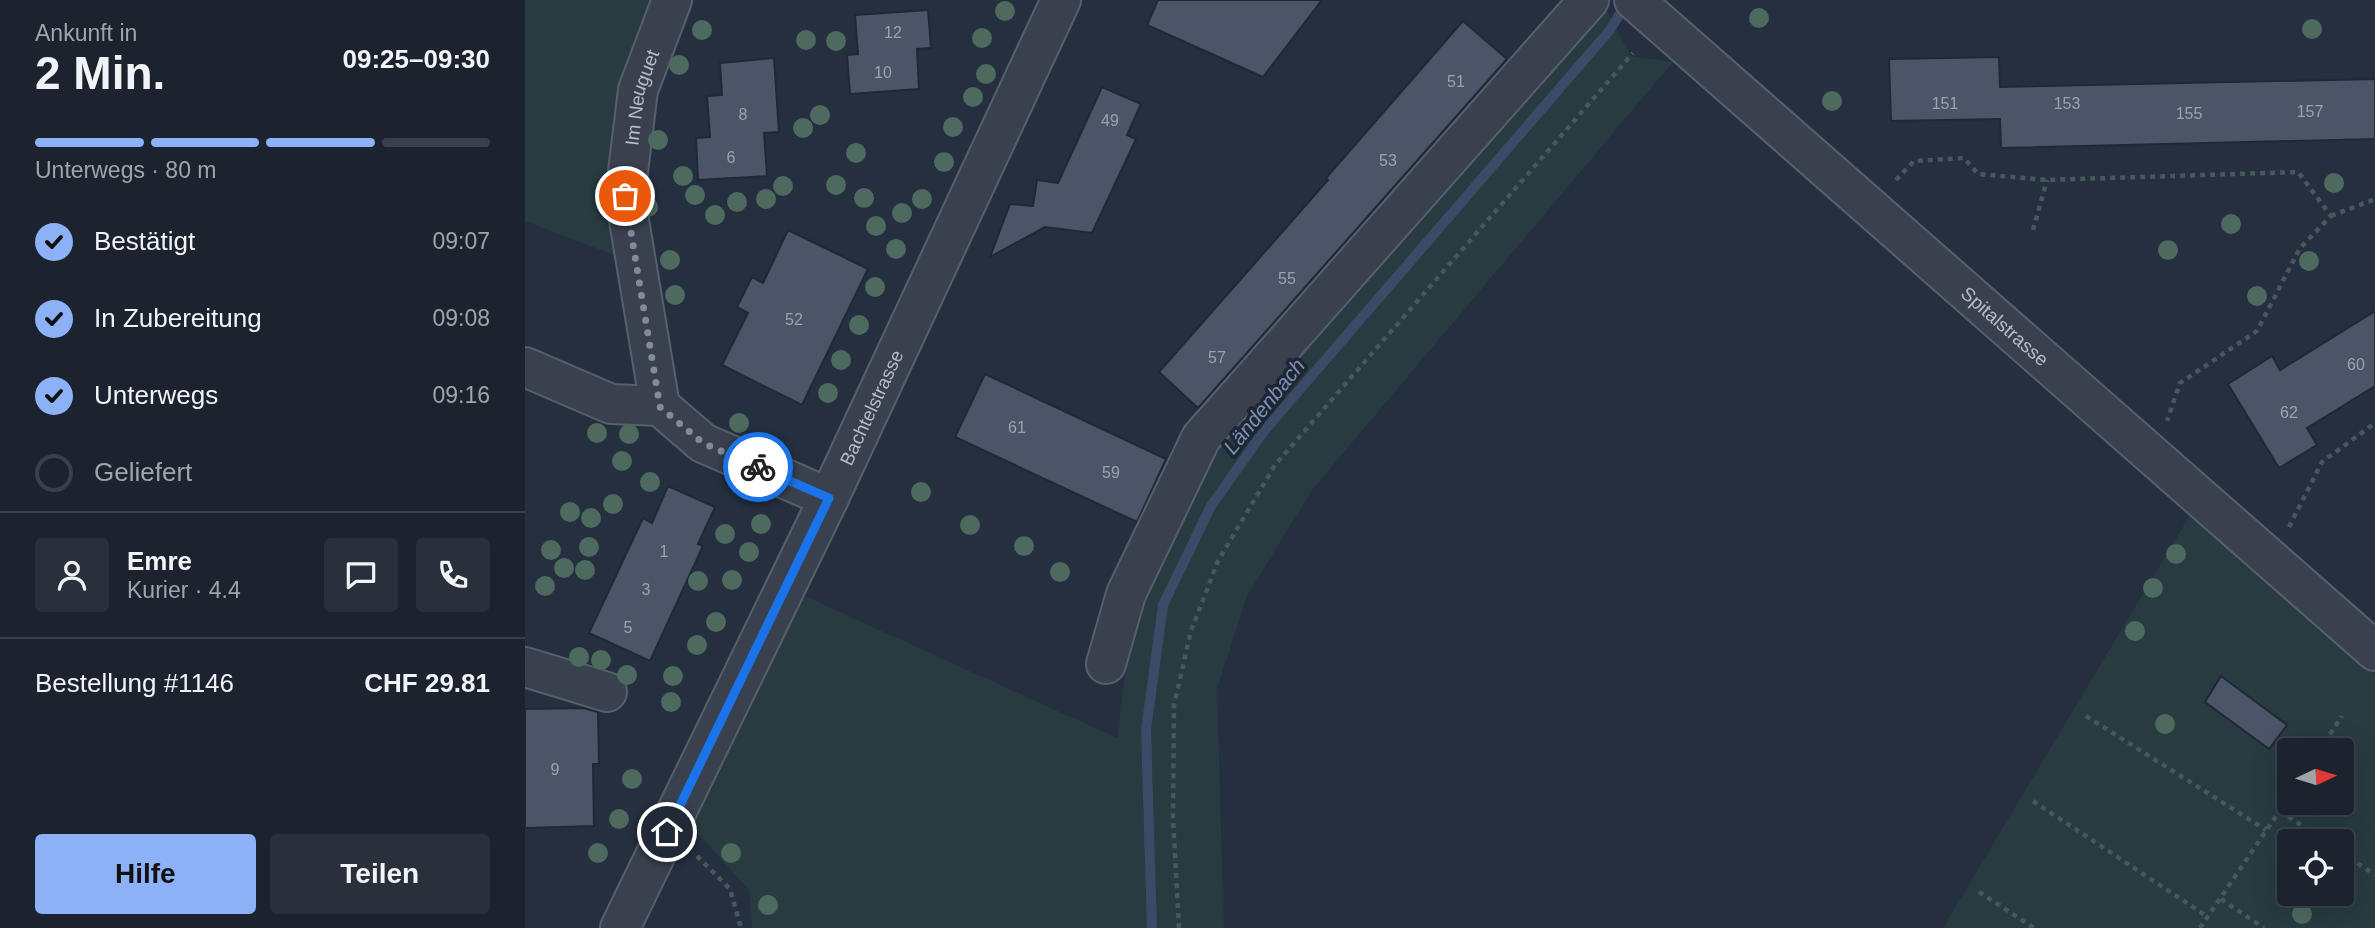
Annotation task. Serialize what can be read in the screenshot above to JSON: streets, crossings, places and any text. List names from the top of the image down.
{
  "streets": {
    "street": ["Im Neuguet", "Spitalstrasse", "Bachtelstrasse"]
  },
  "water": ["Ländenbach"],
  "house_numbers": [
    "12",
    "10",
    "51",
    "151",
    "153",
    "157",
    "155",
    "8",
    "49",
    "6",
    "53",
    "55",
    "52",
    "57",
    "60",
    "62",
    "61",
    "59",
    "1",
    "3",
    "5",
    "9"
  ],
  "north": "right",
  "page": {
    "heading": ["2 Min.", "Ankunft in", "09:25–09:30"],
    "panel": [
      "Emre",
      "Kurier · 4.4",
      "Bestellung #1146",
      "CHF 29.81"
    ],
    "bar": "Unterwegs · 80 m",
    "list": [
      ["Bestätigt", "09:07"],
      ["In Zubereitung", "09:08"],
      ["Unterwegs", "09:16"],
      "Geliefert"
    ],
    "buttons": ["Hilfe", "Teilen"]
  }
}
